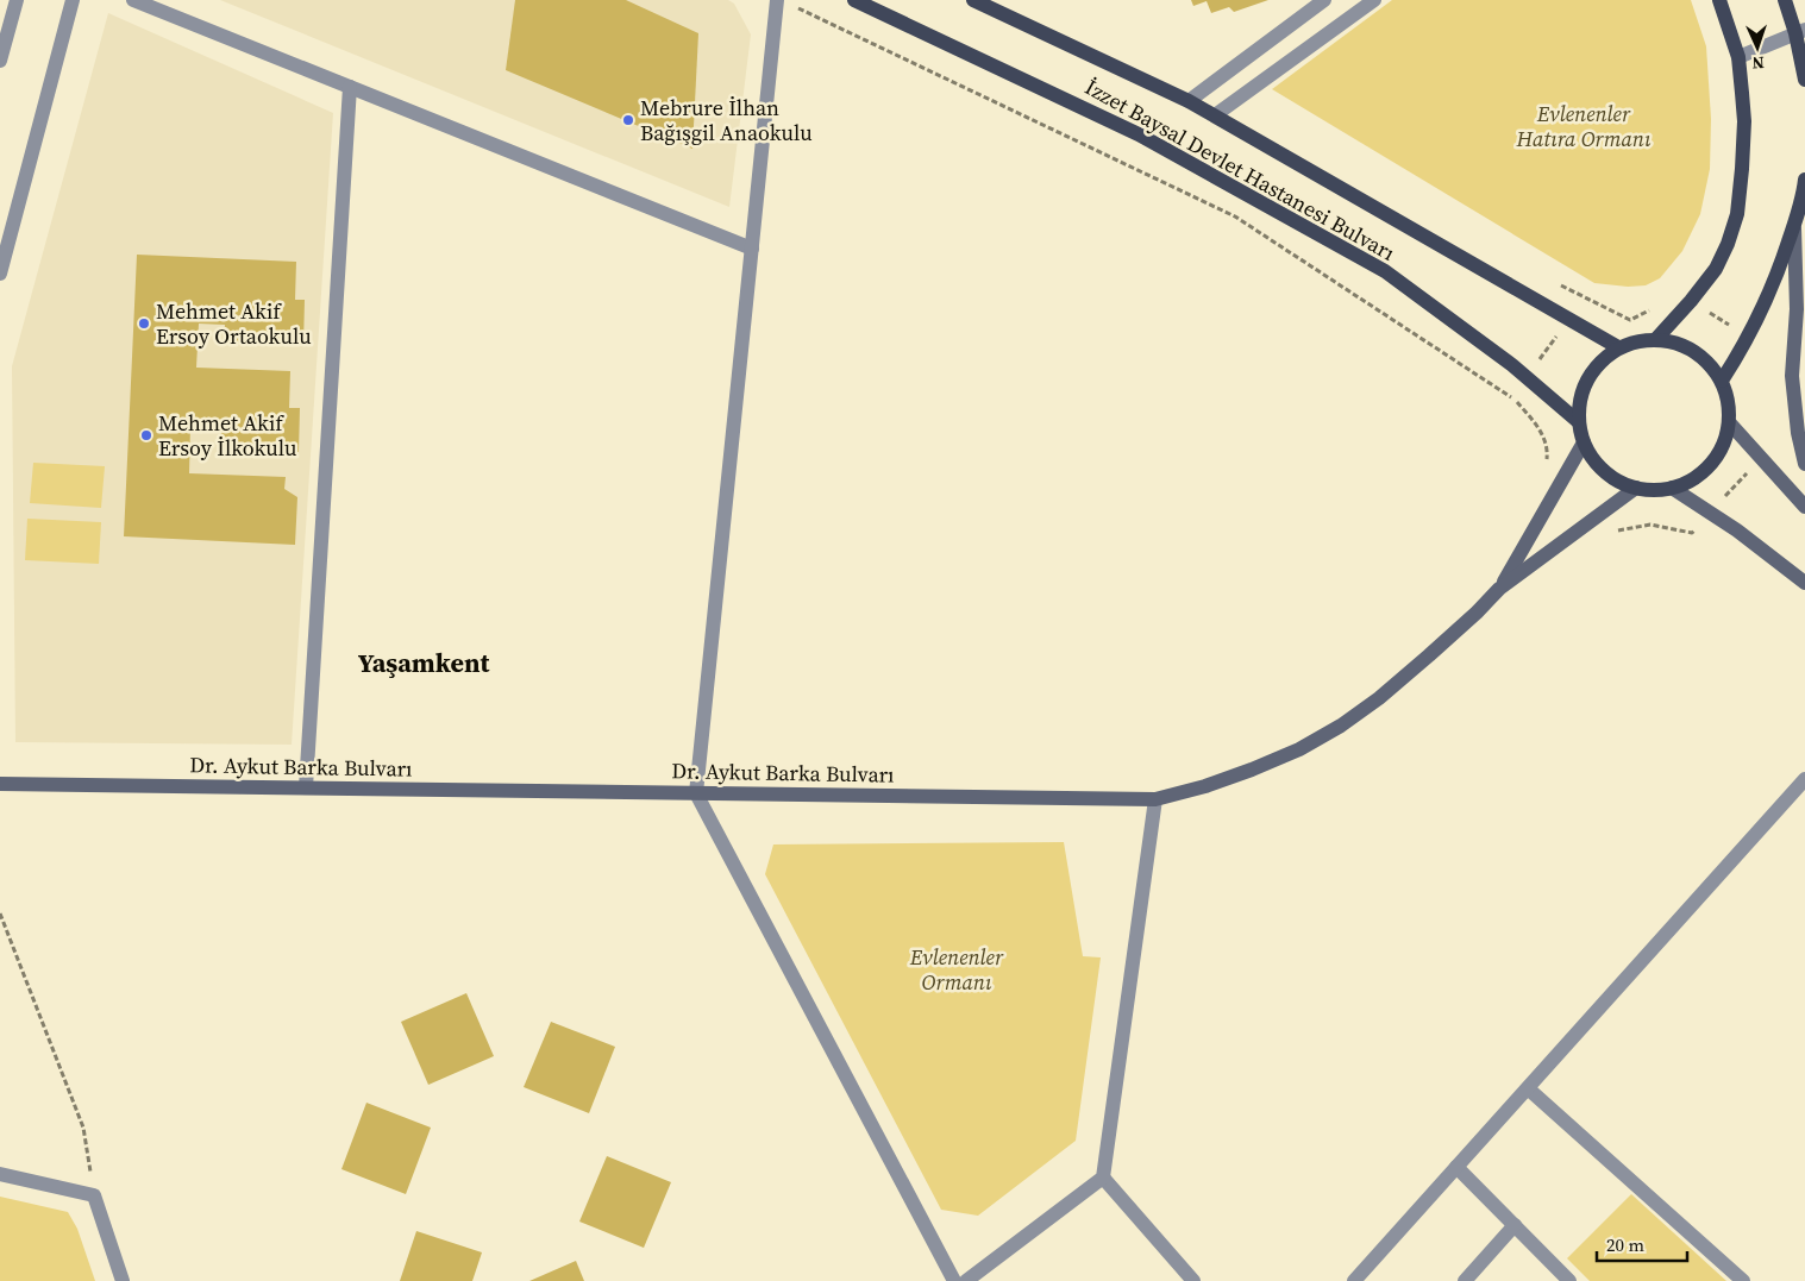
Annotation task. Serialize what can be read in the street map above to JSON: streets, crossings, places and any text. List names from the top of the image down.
{
  "streets": {
    "main road": ["İzzet Baysal Devlet Hastanesi Bulvarı", "Dr. Aykut Barka Bulvarı"]
  },
  "crossings": [
    ["İzzet Baysal Devlet Hastanesi Bulvarı", "Dr. Aykut Barka Bulvarı"]
  ],
  "districts": ["Yaşamkent"],
  "parks": ["Evlenenler Hatıra Ormanı", "Evlenenler Ormanı"],
  "places": ["Mebrure İlhan Bağışgil Anaokulu", "Mehmet Akif Ersoy Ortaokulu", "Mehmet Akif Ersoy İlkokulu"],
  "scale_bar": "20 m",
  "north": "bottom"
}
